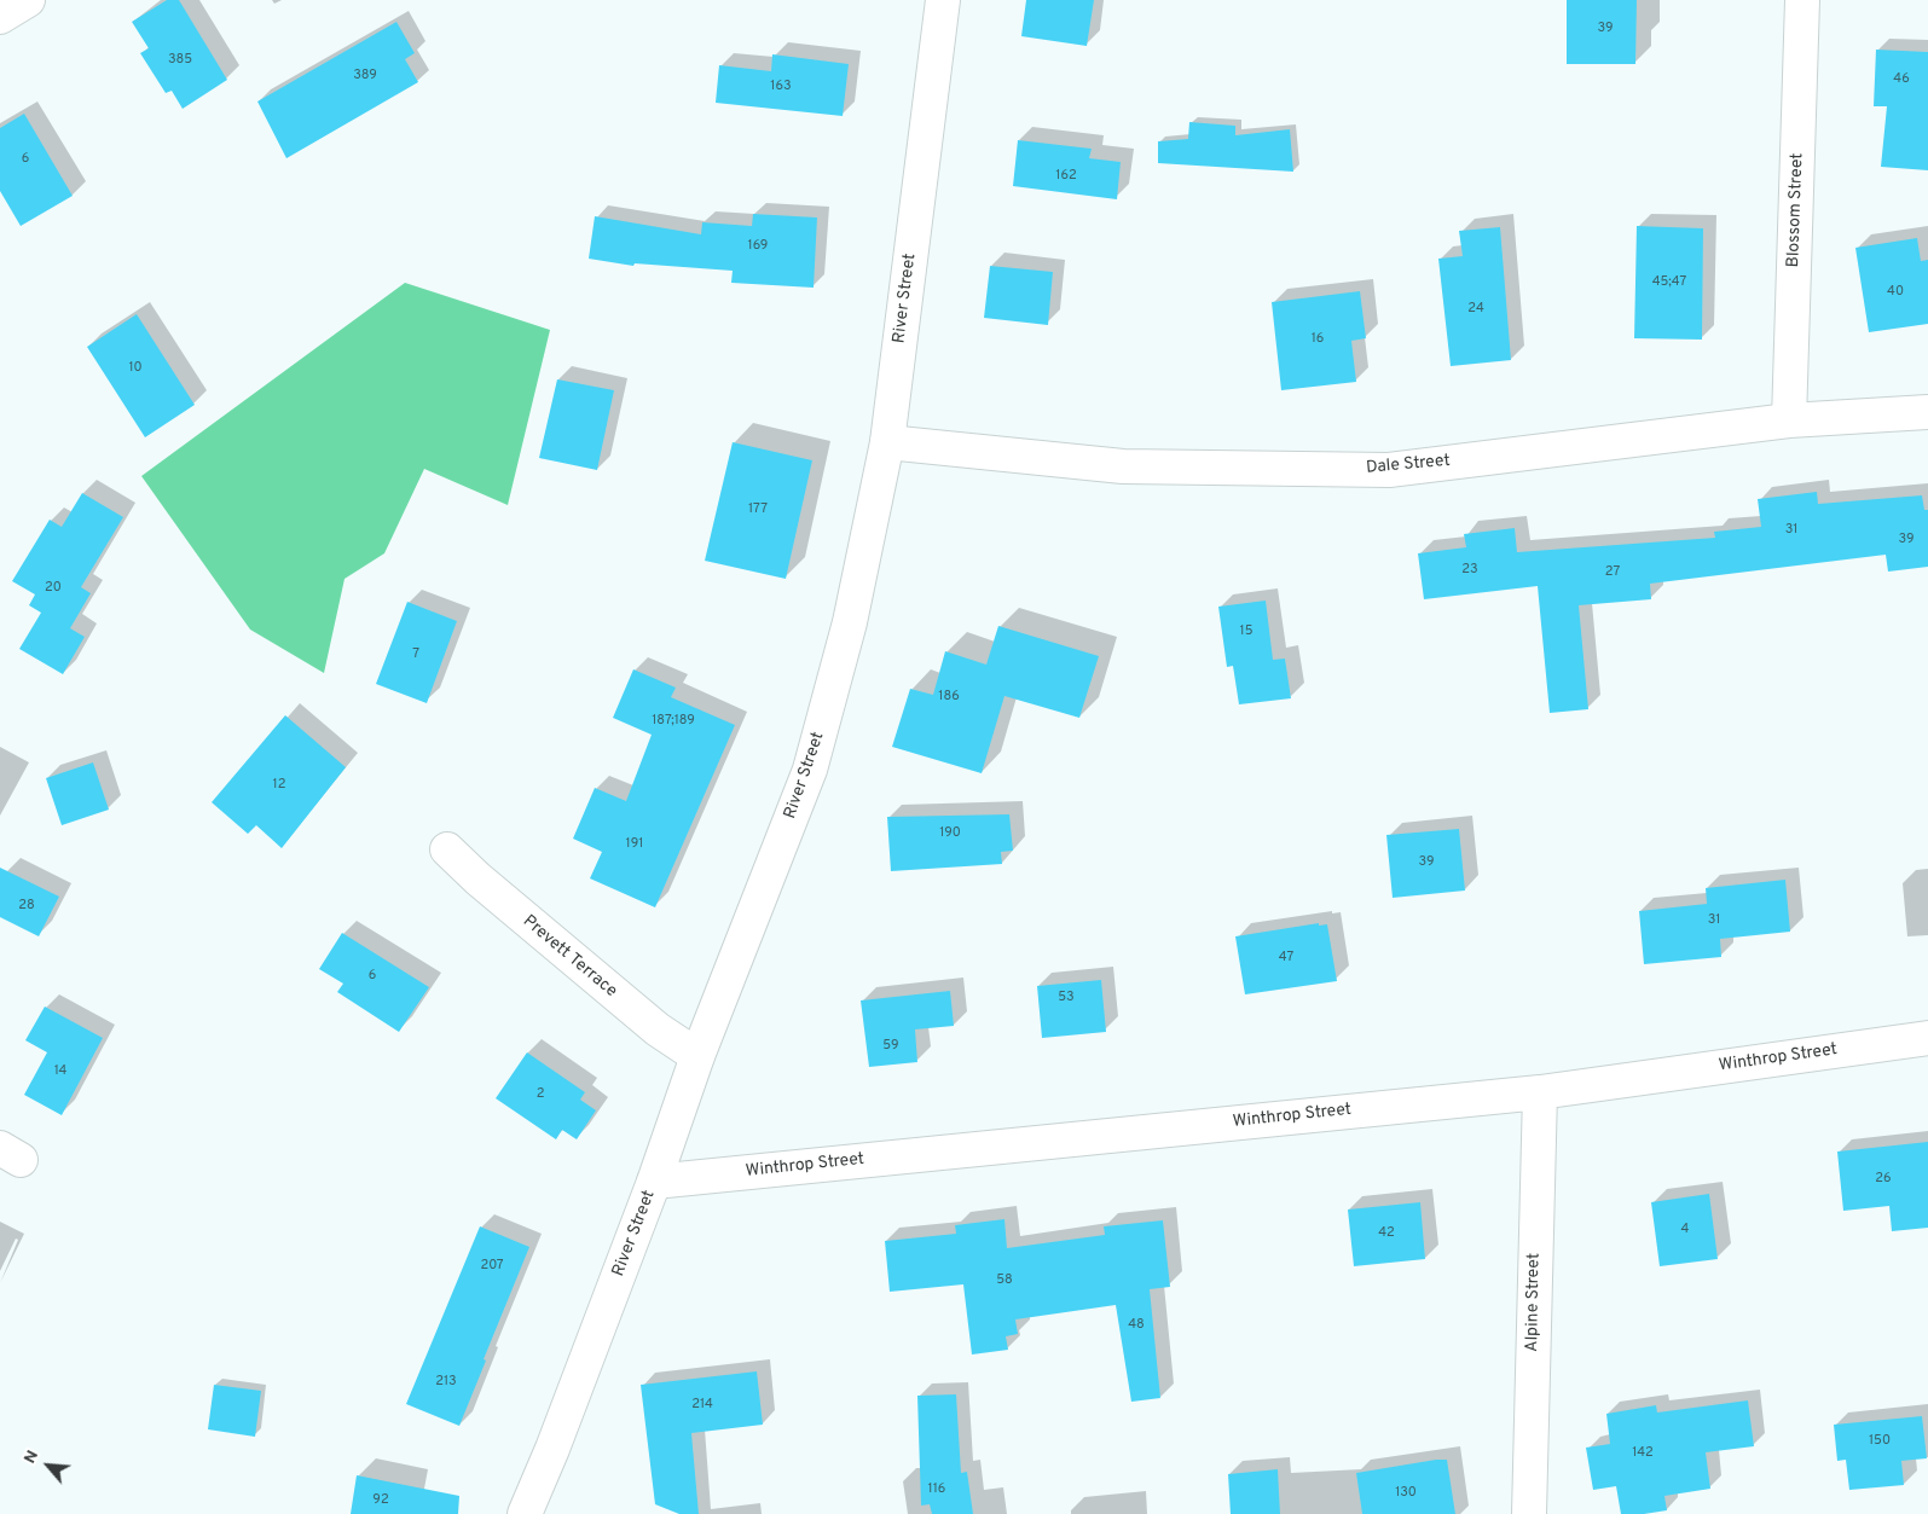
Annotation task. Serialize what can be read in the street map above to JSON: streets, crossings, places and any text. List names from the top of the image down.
{
  "streets": {
    "street": [
      "Blossom Street",
      "River Street",
      "Dale Street",
      "Prevett Terrace",
      "Winthrop Street",
      "Alpine Street"
    ]
  },
  "crossings": [
    ["Blossom Street", "Dale Street"],
    ["River Street", "Dale Street"],
    ["River Street", "Prevett Terrace"],
    ["River Street", "Winthrop Street"],
    ["Winthrop Street", "Alpine Street"]
  ],
  "house_numbers": [
    "39",
    "385",
    "389",
    "46",
    "163",
    "6",
    "162",
    "169",
    "45;47",
    "40",
    "24",
    "16",
    "10",
    "177",
    "31",
    "39",
    "23",
    "27",
    "20",
    "15",
    "7",
    "186",
    "187;189",
    "12",
    "190",
    "191",
    "39",
    "28",
    "31",
    "47",
    "6",
    "53",
    "59",
    "14",
    "2",
    "26",
    "4",
    "42",
    "207",
    "58",
    "48",
    "213",
    "214",
    "150",
    "142",
    "116",
    "130",
    "92"
  ],
  "north": "top left"
}
